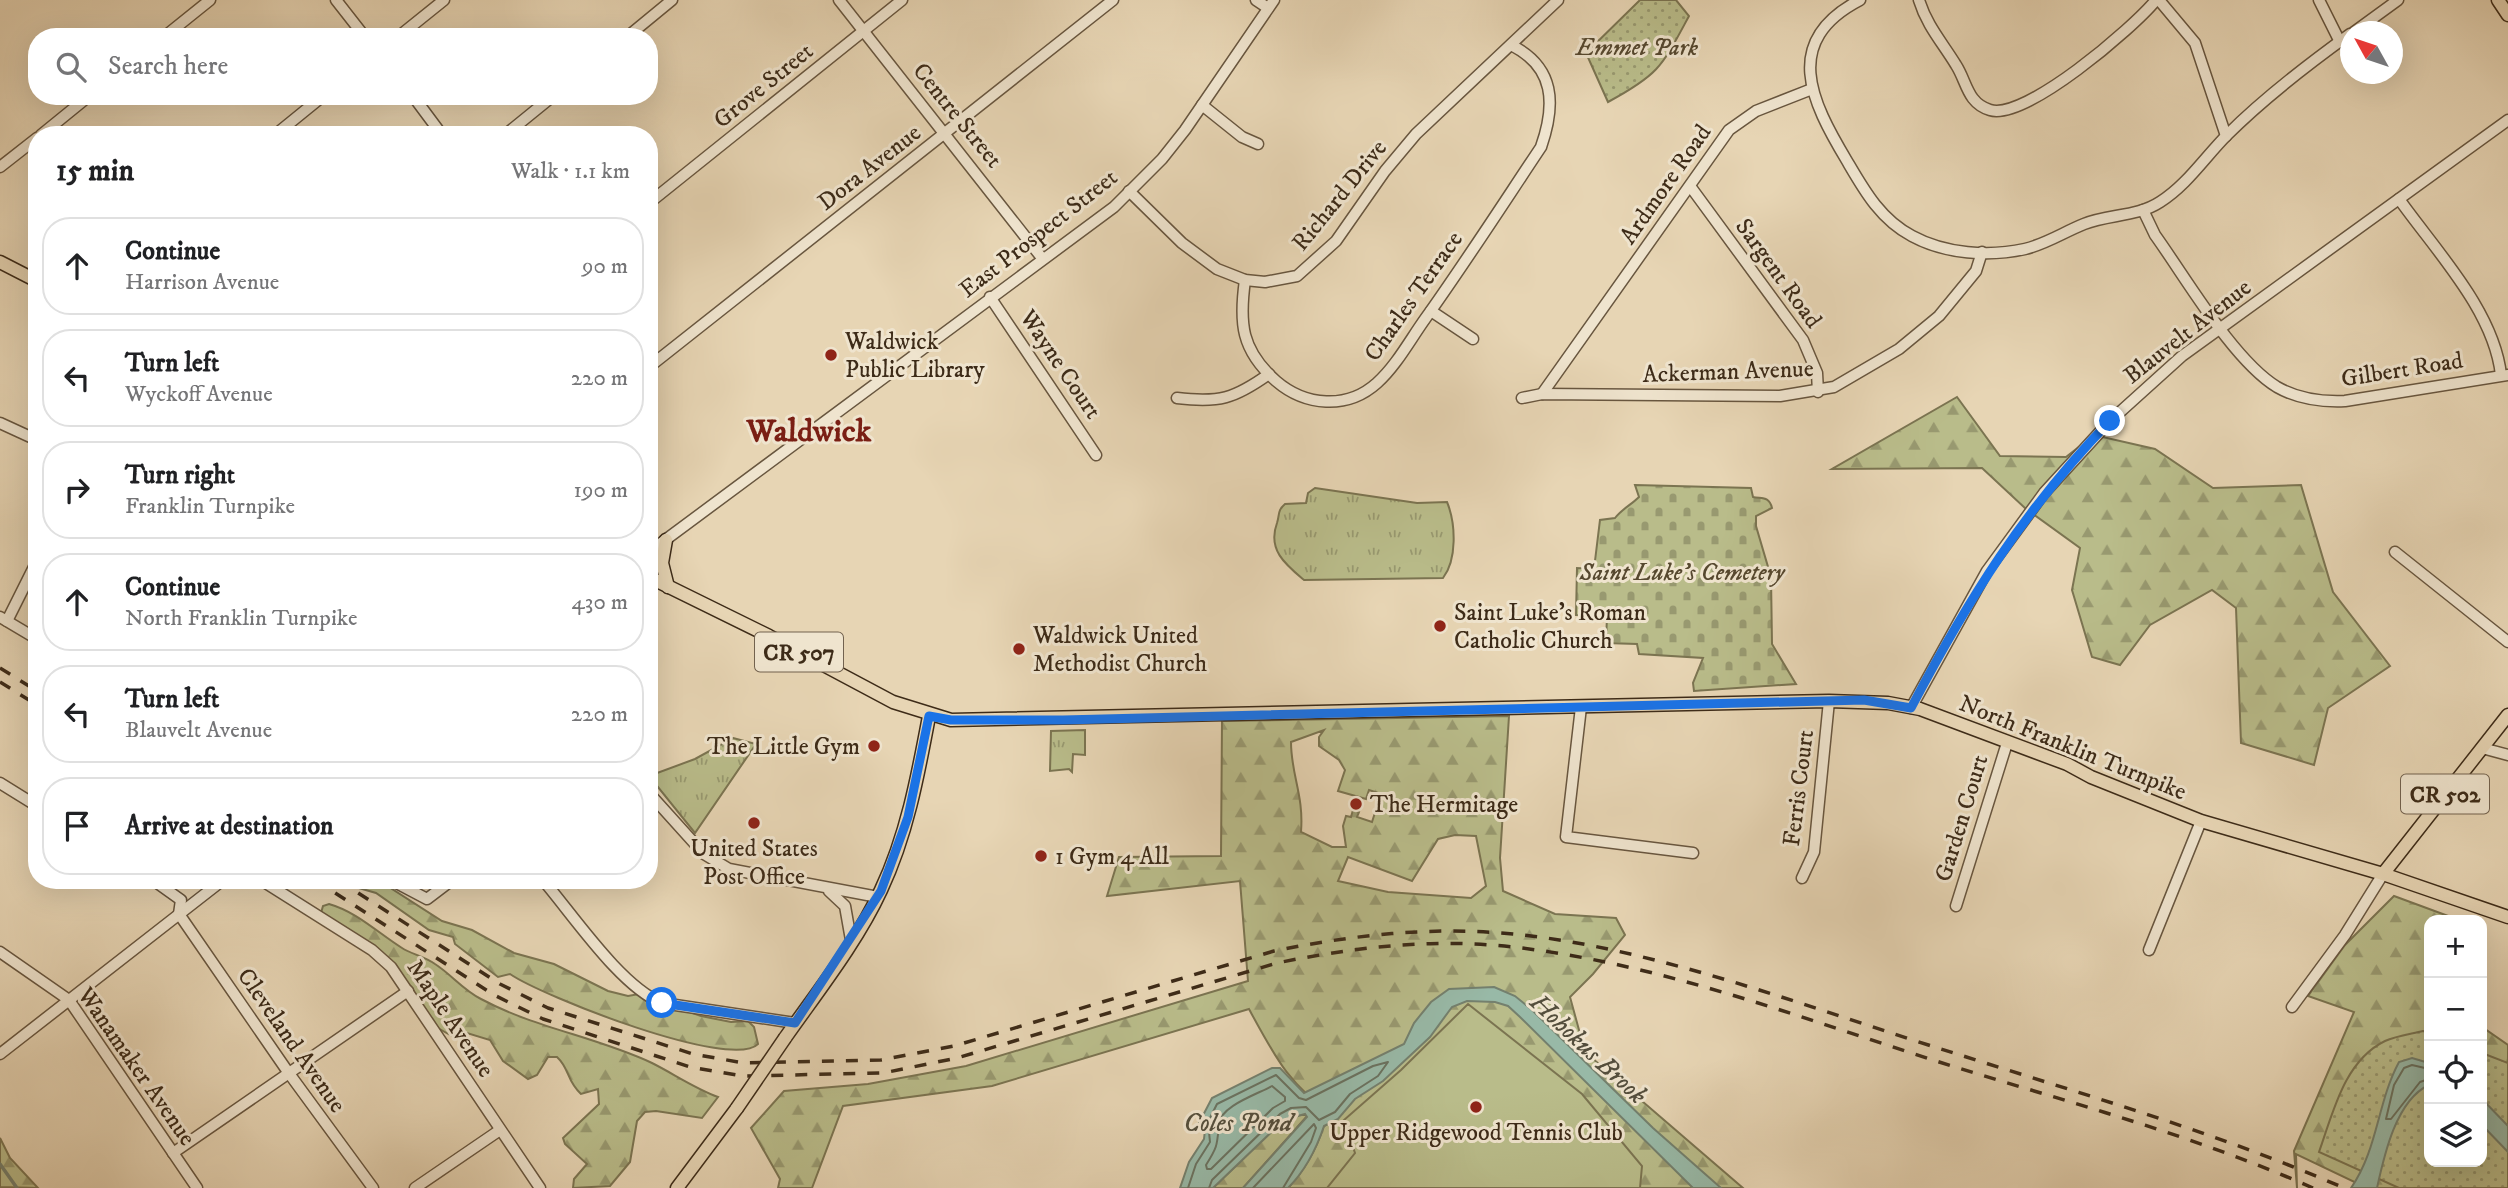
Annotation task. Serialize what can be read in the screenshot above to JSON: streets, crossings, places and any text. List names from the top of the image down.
{
  "streets": {
    "main road": ["CR 507", "North Franklin Turnpike", "CR 502"],
    "street": [
      "Grove Street",
      "Centre Street",
      "Dora Avenue",
      "Ardmore Road",
      "Richard Drive",
      "East Prospect Street",
      "Sargent Road",
      "Charles Terrace",
      "Blauvelt Avenue",
      "Wayne Court",
      "Gilbert Road",
      "Ackerman Avenue",
      "Ferris Court",
      "Garden Court",
      "Maple Avenue",
      "Cleveland Avenue",
      "Wanamaker Avenue"
    ]
  },
  "crossings": [
    ["Grove Street", "Centre Street"],
    ["Centre Street", "Dora Avenue"],
    ["Centre Street", "East Prospect Street"],
    ["Ardmore Road", "Sargent Road"],
    ["Ardmore Road", "Ackerman Avenue"],
    ["Richard Drive", "East Prospect Street"],
    ["Richard Drive", "Charles Terrace"],
    ["East Prospect Street", "Wayne Court"],
    ["Sargent Road", "Ackerman Avenue"],
    ["Blauvelt Avenue", "Gilbert Road"],
    ["Blauvelt Avenue", "North Franklin Turnpike"],
    ["CR 507", "North Franklin Turnpike"],
    ["North Franklin Turnpike", "Ferris Court"],
    ["North Franklin Turnpike", "CR 502"],
    ["North Franklin Turnpike", "Garden Court"]
  ],
  "districts": ["Waldwick"],
  "water": ["Hohokus Brook", "Coles Pond"],
  "parks": ["Emmet Park", "Saint Luke's Cemetery"],
  "places": [
    "Waldwick Public Library",
    "Saint Luke's Roman Catholic Church",
    "Waldwick United Methodist Church",
    "The Little Gym",
    "The Hermitage",
    "United States Post Office",
    "1 Gym 4 All",
    "Upper Ridgewood Tennis Club"
  ],
  "north": "top left",
  "page": {
    "search": "Search here",
    "heading": ["15 min", "Walk · 1.1 km"],
    "list": [
      ["Continue", "Harrison Avenue", "90 m"],
      ["Turn left", "Wyckoff Avenue", "220 m"],
      ["Turn right", "Franklin Turnpike", "190 m"],
      ["Continue", "North Franklin Turnpike", "430 m"],
      ["Turn left", "Blauvelt Avenue", "220 m"],
      "Arrive at destination"
    ],
    "map_buttons": ["+", "−"]
  }
}
